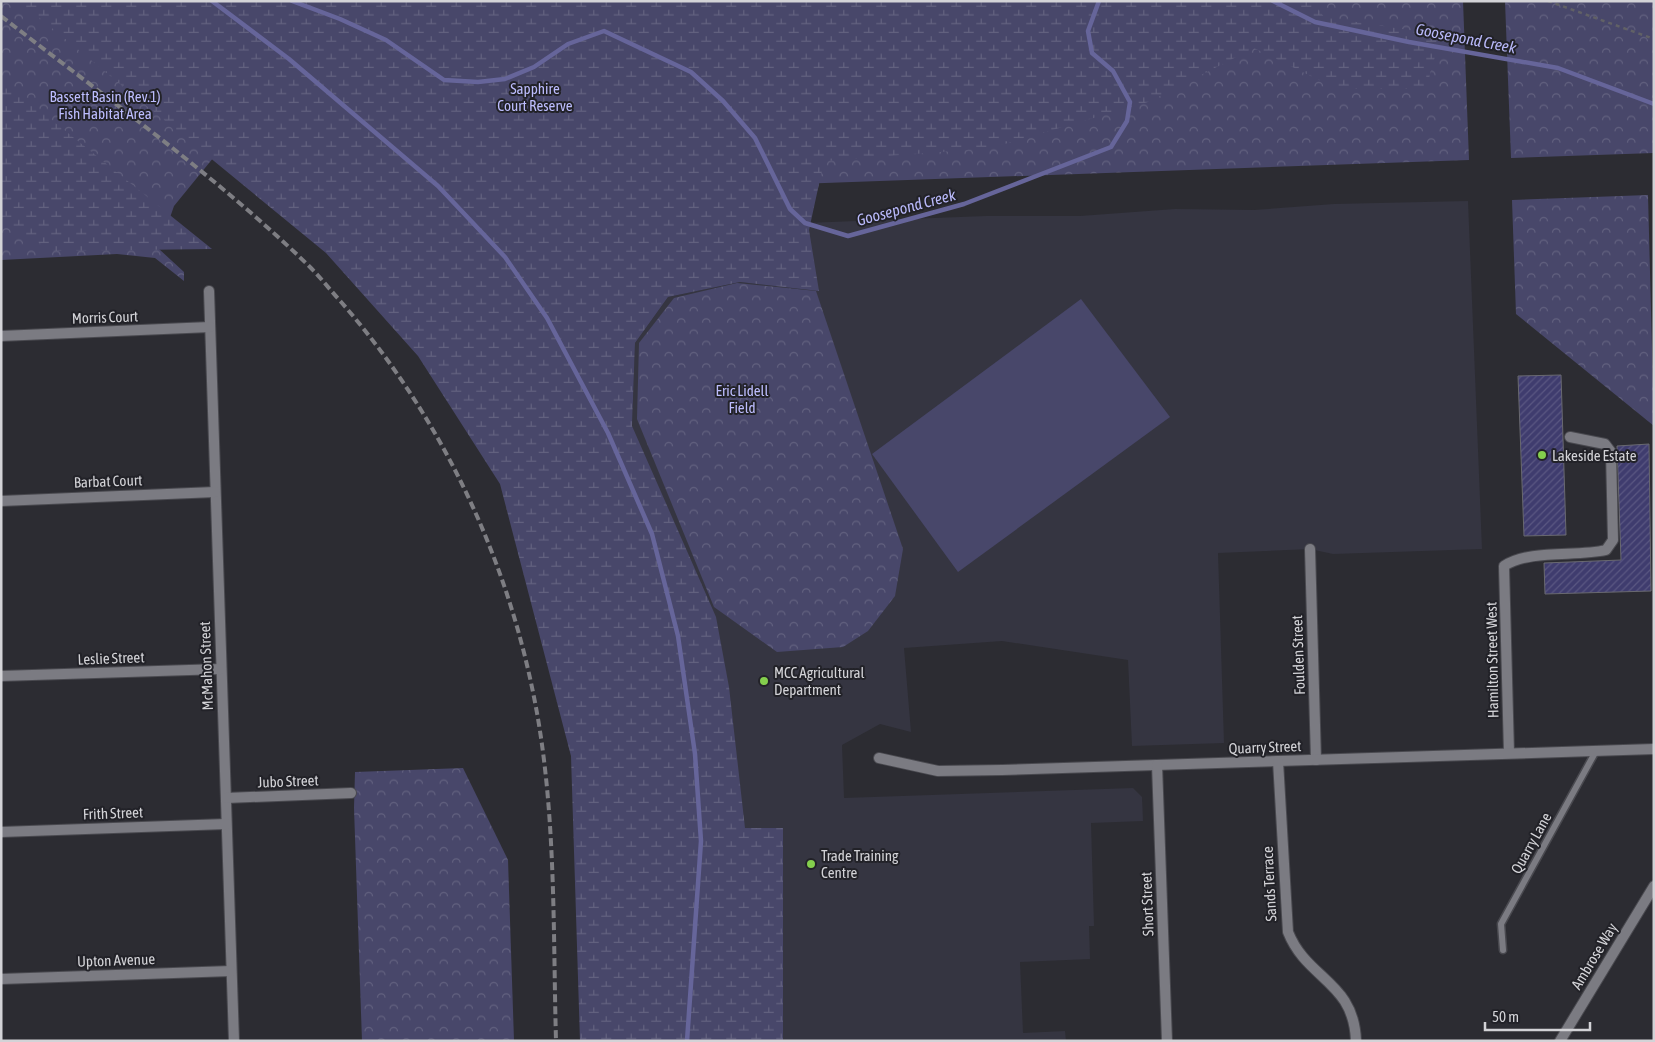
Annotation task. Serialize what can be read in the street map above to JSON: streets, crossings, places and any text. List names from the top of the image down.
{
  "streets": {
    "street": [
      "Morris Court",
      "Barbat Court",
      "Foulden Street",
      "Leslie Street",
      "Hamilton Street West",
      "McMahon Street",
      "Quarry Street",
      "Jubo Street",
      "Frith Street",
      "Sands Terrace",
      "Short Street",
      "Ambrose Way",
      "Upton Avenue"
    ],
    "lane": ["Quarry Lane"]
  },
  "crossings": [
    ["Morris Court", "McMahon Street"],
    ["Barbat Court", "McMahon Street"],
    ["Foulden Street", "Quarry Street"],
    ["Leslie Street", "McMahon Street"],
    ["Hamilton Street West", "Quarry Street"],
    ["McMahon Street", "Jubo Street"],
    ["McMahon Street", "Frith Street"],
    ["McMahon Street", "Upton Avenue"],
    ["Quarry Street", "Quarry Lane"],
    ["Quarry Street", "Sands Terrace"],
    ["Quarry Street", "Short Street"]
  ],
  "water": ["Goosepond Creek"],
  "parks": ["Sapphire Court Reserve", "Bassett Basin (Rev.1) Fish Habitat Area", "Eric Lidell Field"],
  "places": ["Lakeside Estate", "MCC Agricultural Department", "Trade Training Centre"],
  "scale_bar": "50 m"
}
